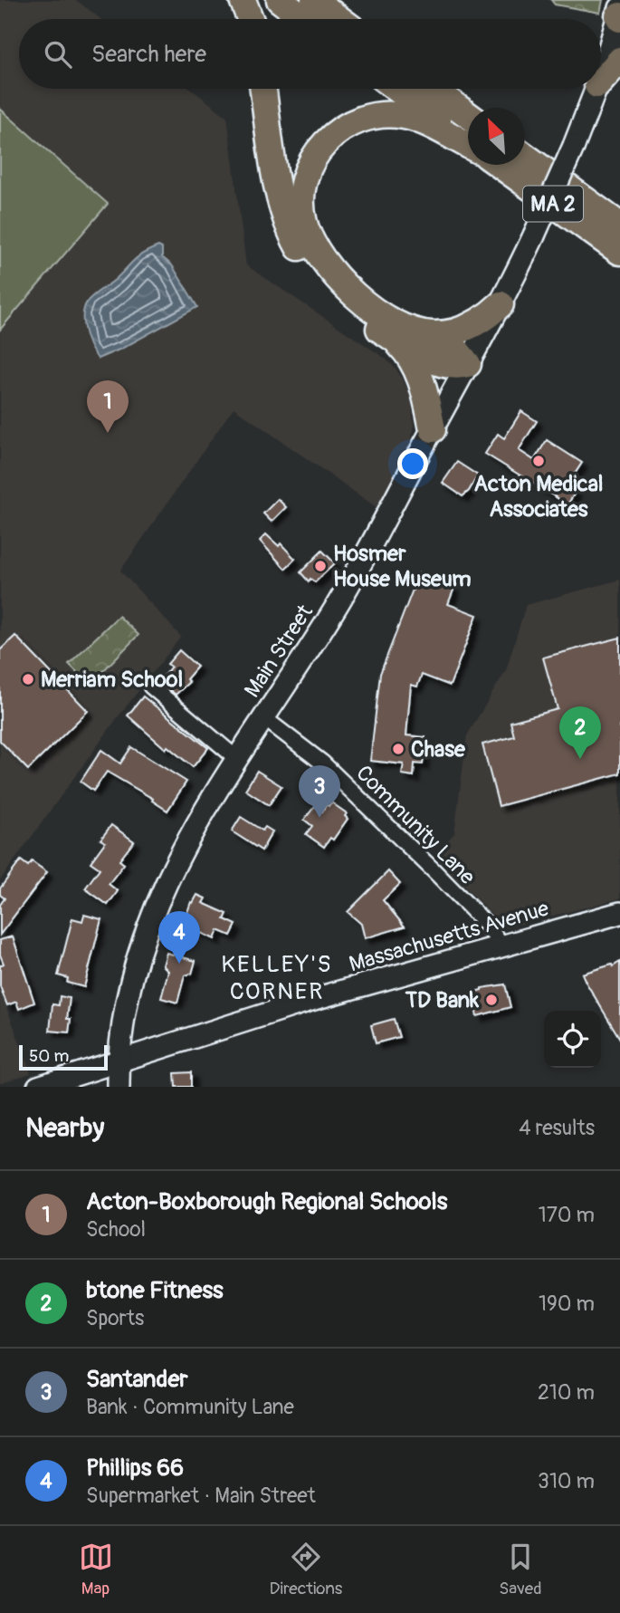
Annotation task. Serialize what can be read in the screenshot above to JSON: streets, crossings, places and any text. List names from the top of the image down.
{
  "streets": {
    "highway": ["MA 2"],
    "main road": ["Main Street", "Massachusetts Avenue"],
    "street": ["Community Lane"]
  },
  "crossings": [
    ["Main Street", "Community Lane"],
    ["Main Street", "Massachusetts Avenue"],
    ["Community Lane", "Massachusetts Avenue"]
  ],
  "districts": ["KELLEY'S CORNER"],
  "places": [
    "Acton Medical Associates",
    "Hosmer House Museum",
    "Merriam School",
    "Chase",
    "TD Bank"
  ],
  "scale_bar": "50 m",
  "north": "top left",
  "page": {
    "search": "Search here",
    "pins": [
      "1",
      "2",
      "3",
      "4"
    ],
    "scale": "50 m",
    "heading": ["Nearby", "4 results"],
    "list": [
      {
        "mark": "1",
        "name": "Acton-Boxborough Regional Schools",
        "note": "School",
        "value": "170 m"
      },
      {
        "mark": "2",
        "name": "btone Fitness",
        "note": "Sports",
        "value": "190 m"
      },
      {
        "mark": "3",
        "name": "Santander",
        "note": "Bank · Community Lane",
        "value": "210 m"
      },
      {
        "mark": "4",
        "name": "Phillips 66",
        "note": "Supermarket · Main Street",
        "value": "310 m"
      }
    ],
    "nav": ["Map", "Directions", "Saved"]
  }
}
